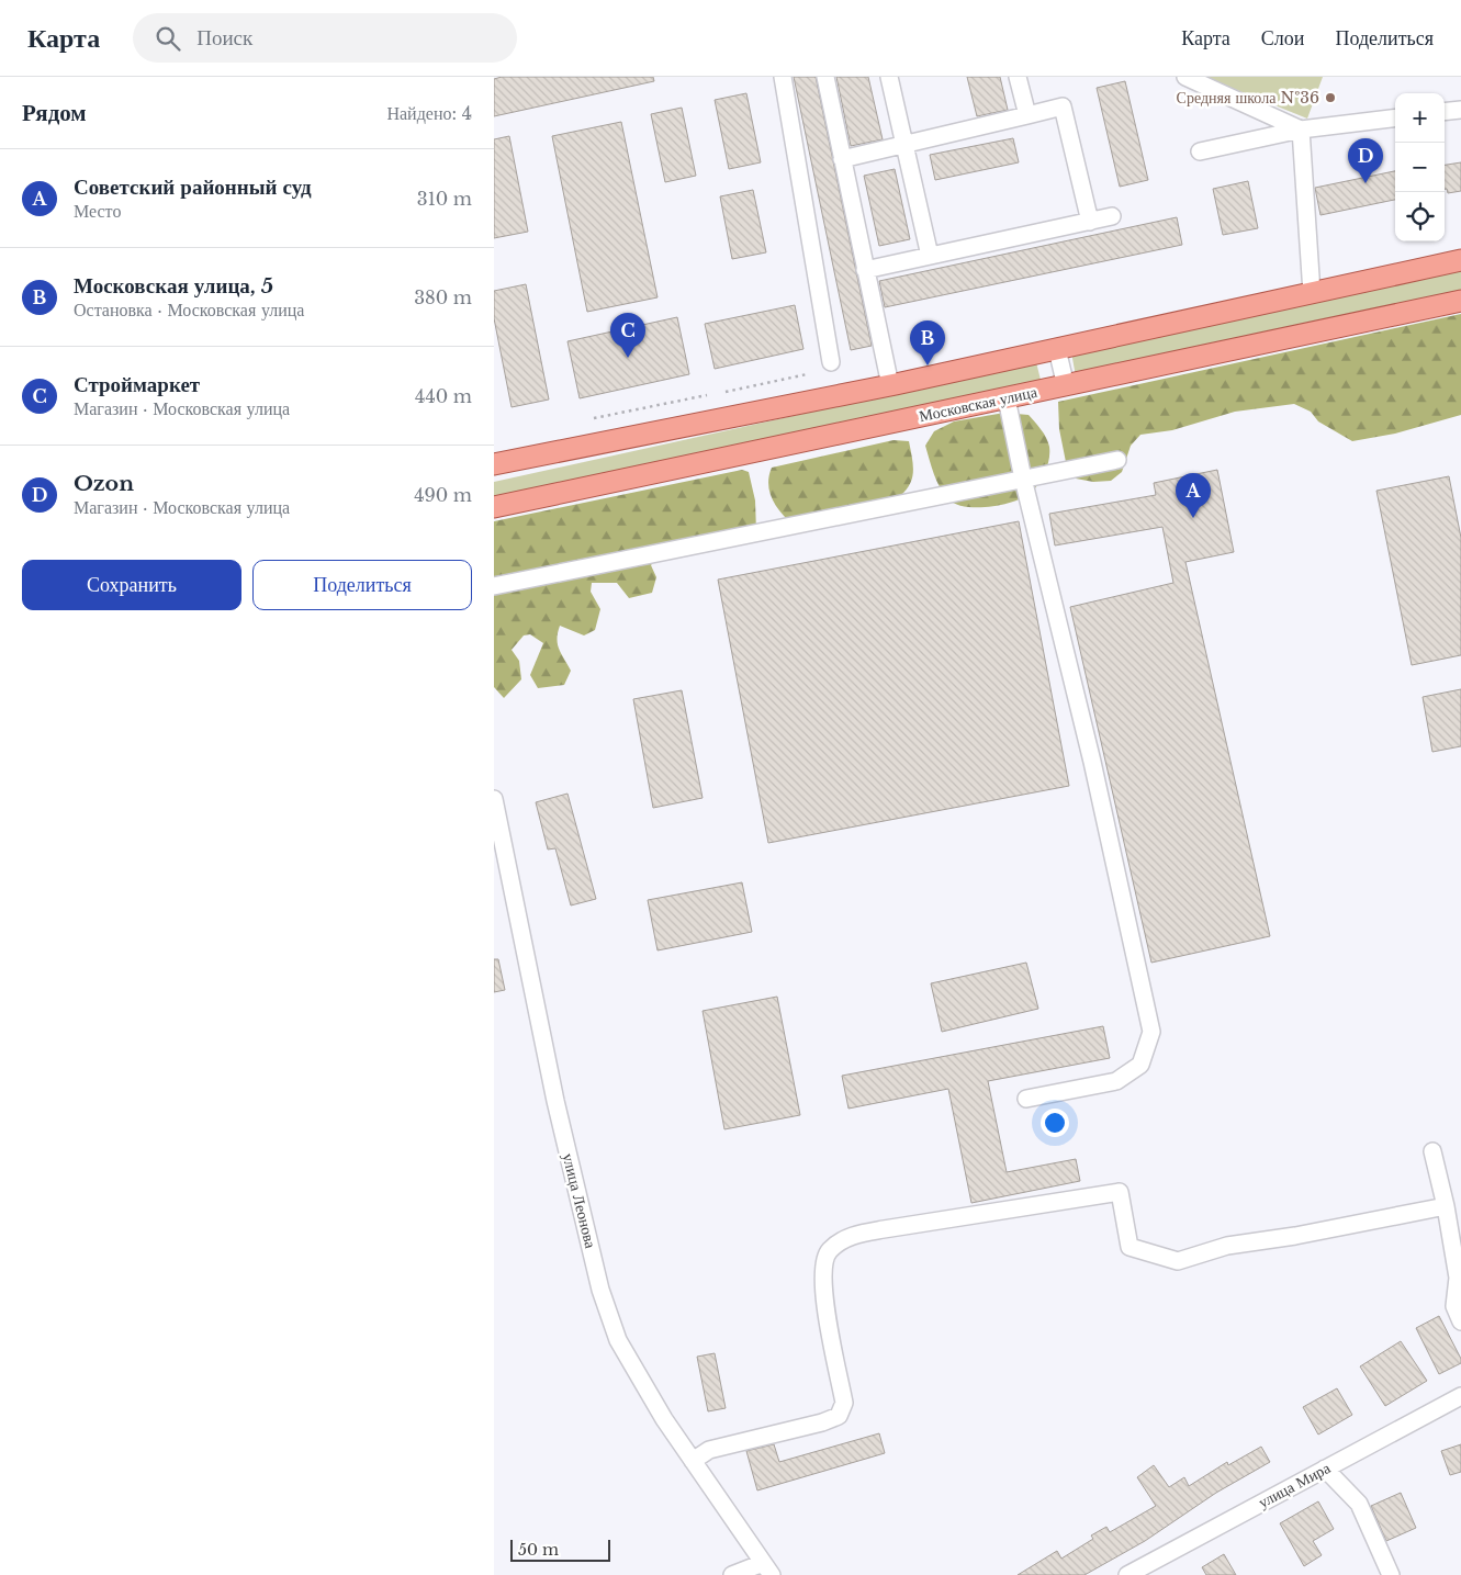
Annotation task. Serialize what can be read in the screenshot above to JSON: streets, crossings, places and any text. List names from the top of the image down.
{
  "streets": {
    "main road": ["Московская улица"],
    "street": ["улица Леонова", "улица Мира"]
  },
  "places": ["Средняя школа №36"],
  "scale_bar": "50 m",
  "page": {
    "header": "Карта",
    "search": "Поиск",
    "nav": ["Карта", "Слои", "Поделиться"],
    "heading": ["Рядом", "Найдено: 4"],
    "map_buttons": ["+", "−"],
    "pins": [
      "D",
      "C",
      "B",
      "A"
    ],
    "list": [
      {
        "mark": "A",
        "name": "Советский районный суд",
        "note": "Место",
        "value": "310 m"
      },
      {
        "mark": "B",
        "name": "Московская улица, 5",
        "note": "Остановка · Московская улица",
        "value": "380 m"
      },
      {
        "mark": "C",
        "name": "Строймаркет",
        "note": "Магазин · Московская улица",
        "value": "440 m"
      },
      {
        "mark": "D",
        "name": "Ozon",
        "note": "Магазин · Московская улица",
        "value": "490 m"
      }
    ],
    "buttons": ["Сохранить", "Поделиться"],
    "scale": "50 m"
  }
}
